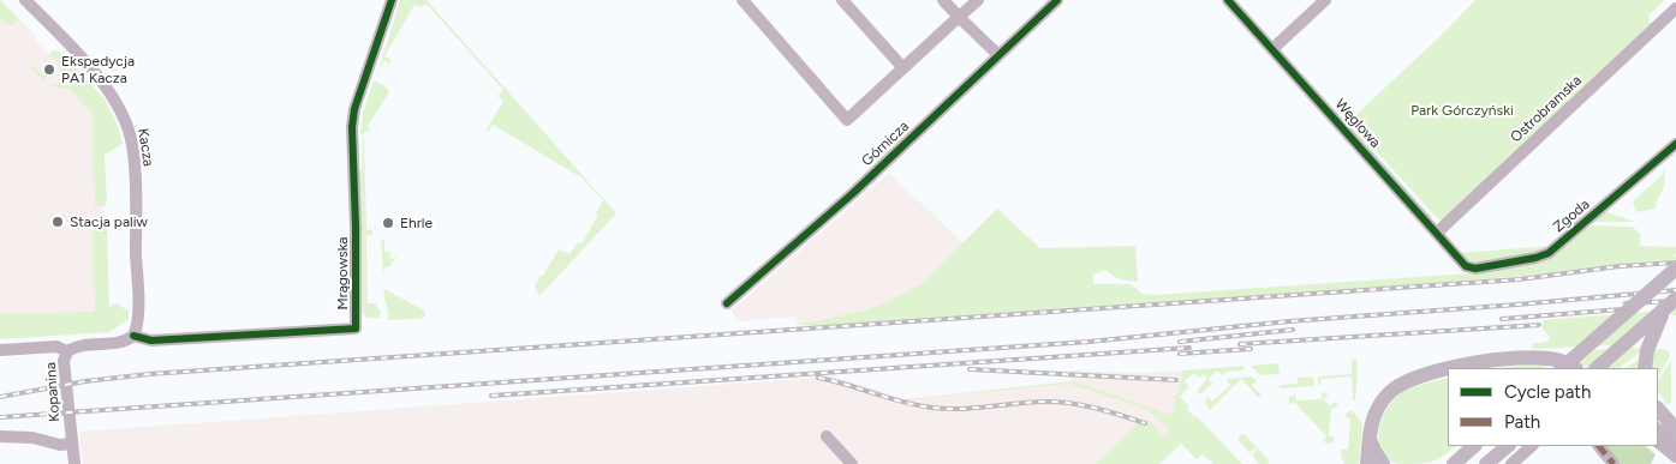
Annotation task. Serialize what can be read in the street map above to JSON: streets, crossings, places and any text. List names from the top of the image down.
{
  "streets": {
    "street": [
      "Ostrobramska",
      "Węglowa",
      "Górnicza",
      "Kacza",
      "Zgoda",
      "Mrągowska",
      "Kopanina"
    ]
  },
  "crossings": [
    ["Ostrobramska", "Węglowa"],
    ["Węglowa", "Zgoda"],
    ["Kacza", "Mrągowska"],
    ["Mrągowska", "Kopanina"]
  ],
  "parks": ["Park Górczyński"],
  "places": ["Ekspedycja PA1 Kacza", "Stacja paliw", "Ehrle"],
  "legend": ["Cycle path", "Path"]
}
